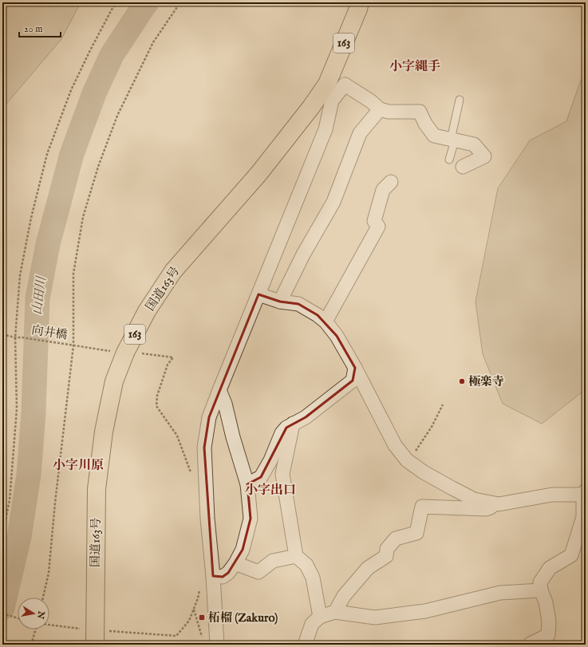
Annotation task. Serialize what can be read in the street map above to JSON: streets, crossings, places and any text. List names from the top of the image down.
{
  "streets": {
    "highway": ["163", "国道163号"],
    "path": ["向井橋"]
  },
  "crossings": [
    ["国道163号", "向井橋"]
  ],
  "districts": ["小字縄手", "小字川原", "小字出口"],
  "water": ["山田川"],
  "places": {
    "other": ["極楽寺"],
    "transit": ["柘榴 (Zakuro)"]
  },
  "scale_bar": "20 m",
  "north": "right"
}
